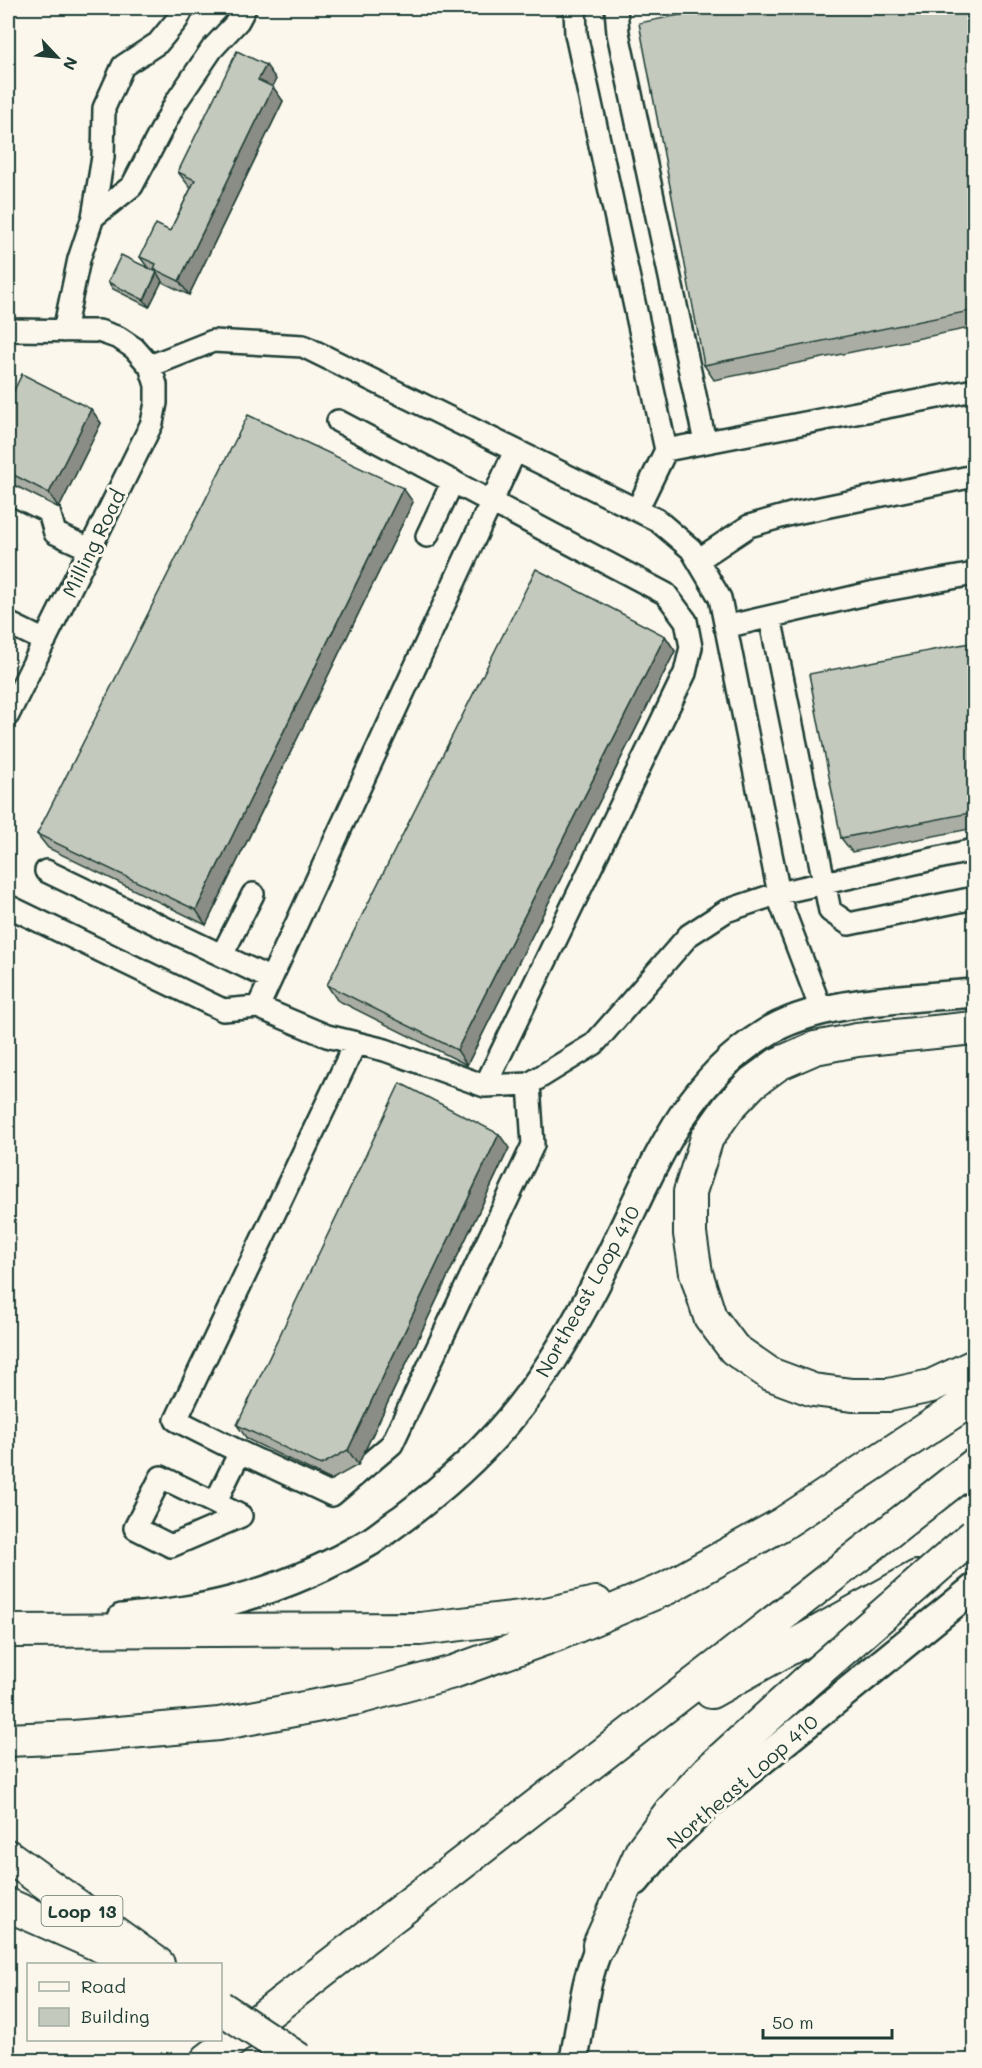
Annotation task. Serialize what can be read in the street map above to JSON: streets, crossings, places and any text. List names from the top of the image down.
{
  "streets": {
    "highway": ["Loop 13"],
    "main road": ["Northeast Loop 410"],
    "street": ["Milling Road"]
  },
  "legend": ["Road", "Building"],
  "scale_bar": "50 m",
  "north": "bottom right"
}
